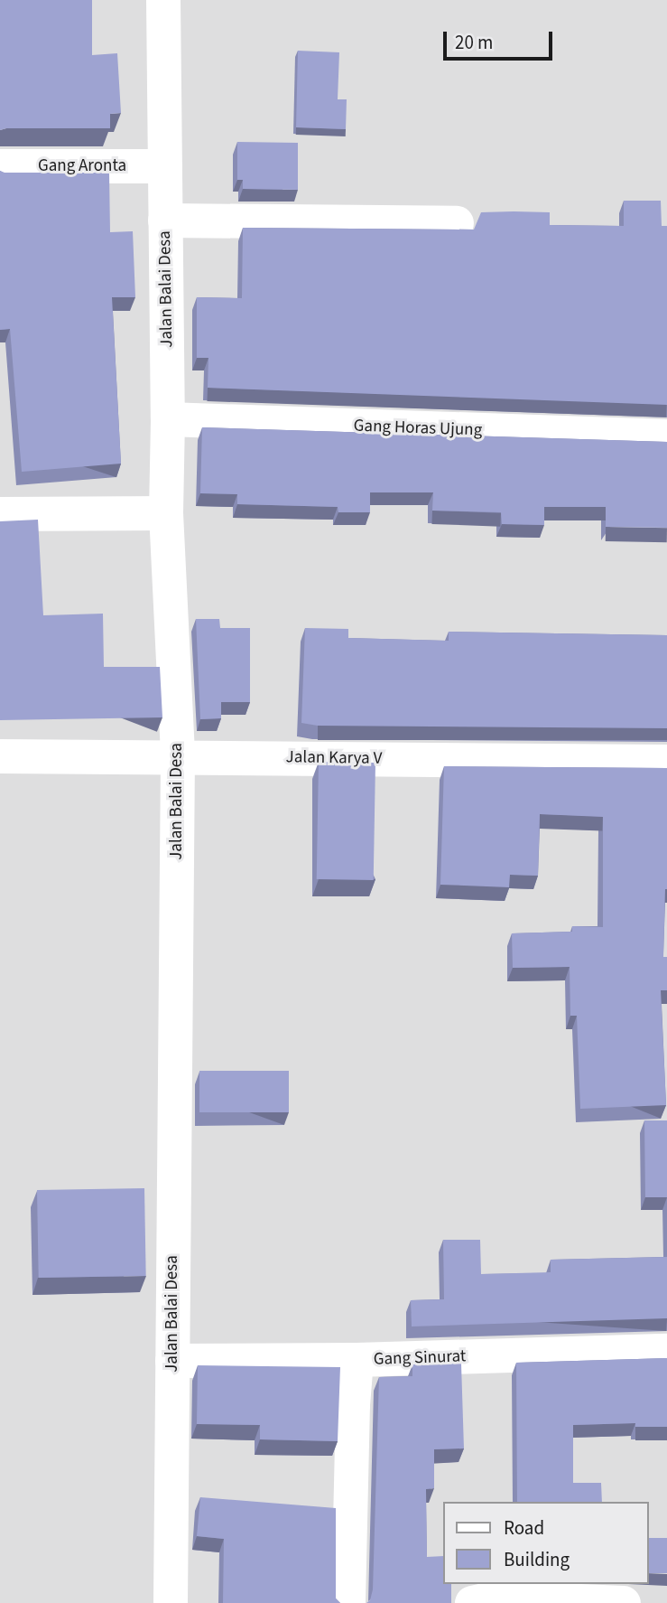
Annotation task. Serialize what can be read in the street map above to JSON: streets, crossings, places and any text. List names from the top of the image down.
{
  "streets": {
    "street": [
      "Gang Aronta",
      "Jalan Balai Desa",
      "Gang Horas Ujung",
      "Jalan Karya V",
      "Gang Sinurat"
    ]
  },
  "crossings": [
    ["Gang Aronta", "Jalan Balai Desa"],
    ["Jalan Balai Desa", "Gang Horas Ujung"],
    ["Jalan Balai Desa", "Jalan Karya V"],
    ["Jalan Balai Desa", "Gang Sinurat"]
  ],
  "legend": ["Road", "Building"],
  "scale_bar": "20 m"
}
